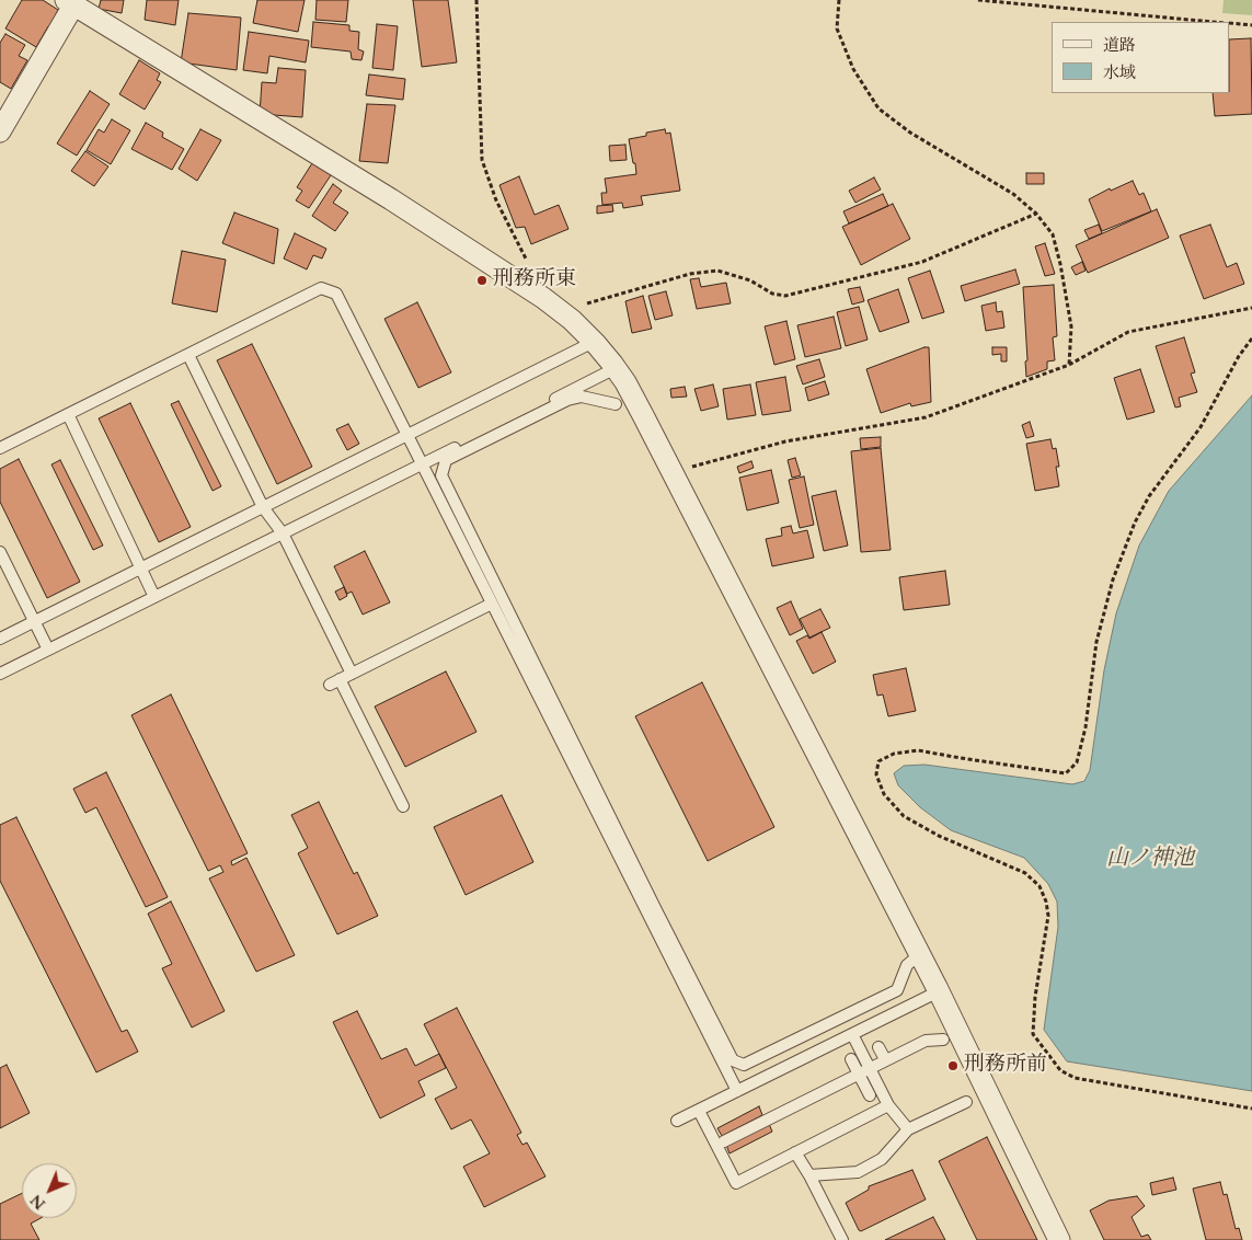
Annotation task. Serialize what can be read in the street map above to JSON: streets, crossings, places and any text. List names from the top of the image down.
{
  "water": ["山ノ神池"],
  "places": ["刑務所東", "刑務所前"],
  "legend": ["道路", "水域"],
  "north": "bottom left"
}
